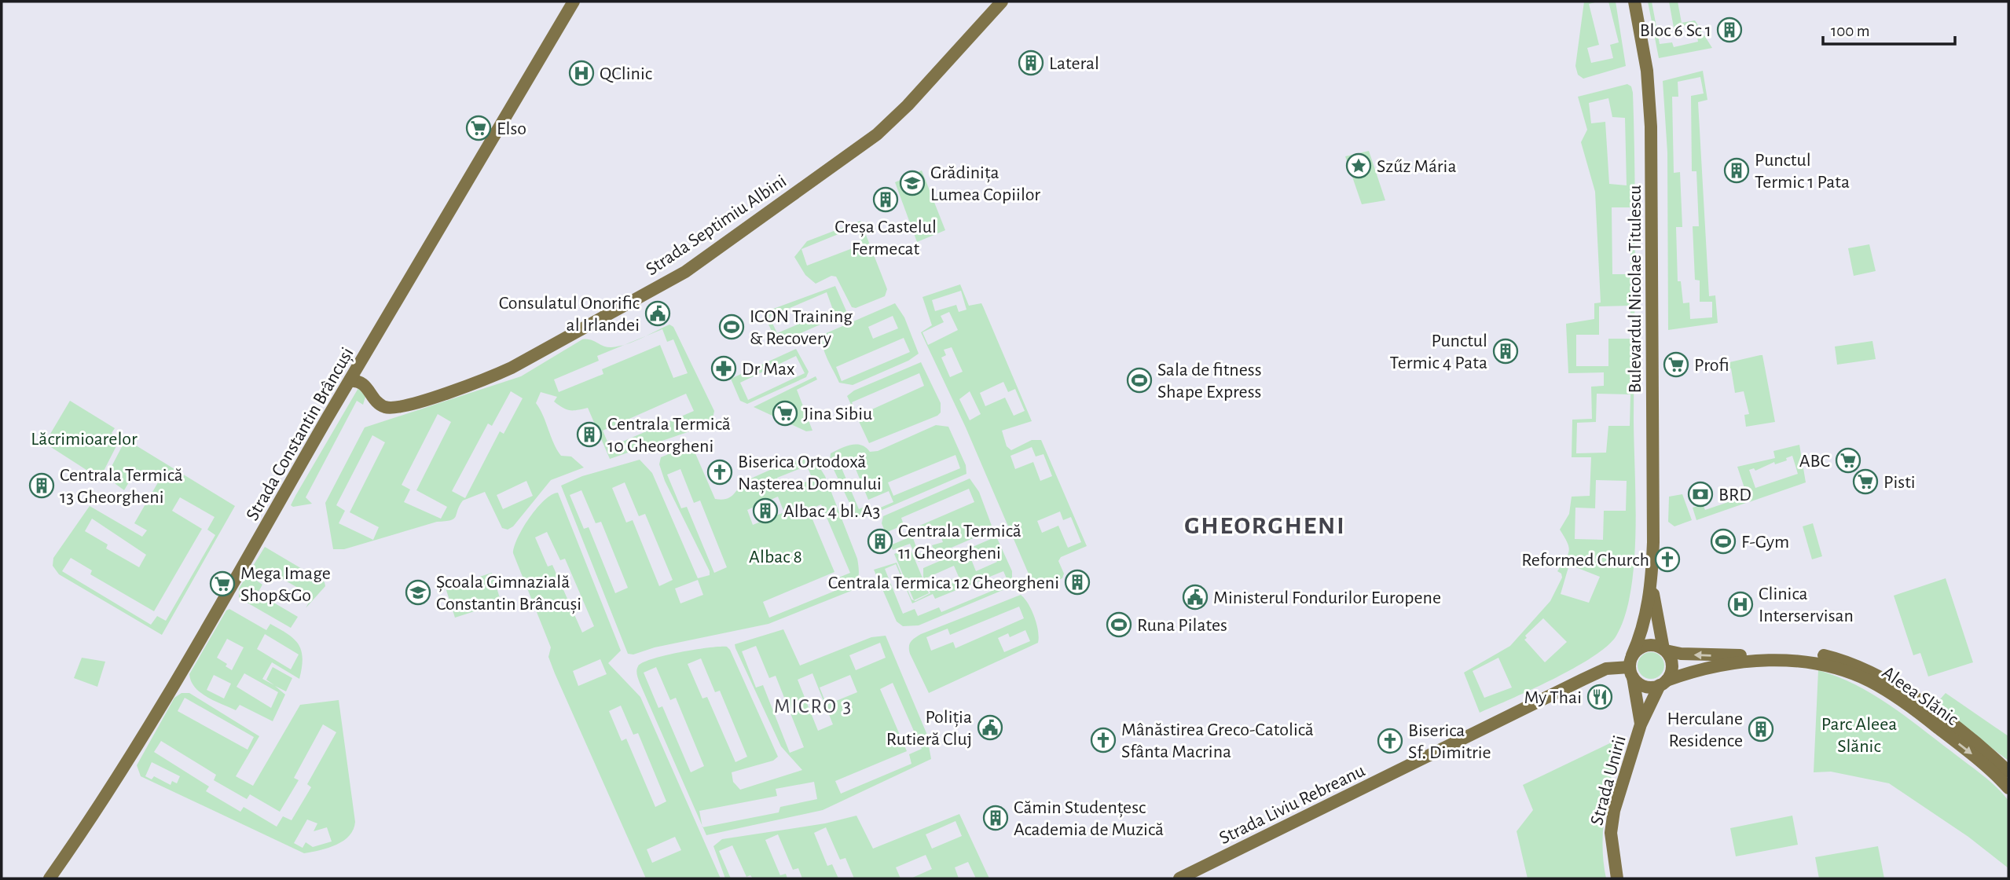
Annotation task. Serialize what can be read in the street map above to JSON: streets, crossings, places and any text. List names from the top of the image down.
{
  "streets": {
    "main road": [
      "Strada Septimiu Albini",
      "Bulevardul Nicolae Titulescu",
      "Strada Constantin Brâncuși",
      "Aleea Slănic",
      "Strada Unirii",
      "Strada Liviu Rebreanu"
    ]
  },
  "crossings": [
    ["Strada Septimiu Albini", "Strada Constantin Brâncuși"],
    ["Bulevardul Nicolae Titulescu", "Aleea Slănic"],
    ["Bulevardul Nicolae Titulescu", "Strada Unirii"],
    ["Bulevardul Nicolae Titulescu", "Strada Liviu Rebreanu"],
    ["Aleea Slănic", "Strada Unirii"],
    ["Aleea Slănic", "Strada Liviu Rebreanu"],
    ["Strada Unirii", "Strada Liviu Rebreanu"]
  ],
  "districts": ["GHEORGHENI", "MICRO 3"],
  "parks": ["Lăcrimioarelor", "Albac 8", "Parc Aleea Slănic"],
  "places": {
    "building": [
      "Bloc 6 Sc 1",
      "Lateral",
      "Punctul Termic 1 Pata",
      "Creșa Castelul Fermecat",
      "Punctul Termic 4 Pata",
      "Centrala Termică 10 Gheorgheni",
      "Centrala Termică 13 Gheorgheni",
      "Albac 4 bl. A3",
      "Centrala Termică 11 Gheorgheni",
      "Centrala Termica 12 Gheorgheni",
      "Herculane Residence",
      "Cămin Studențesc Academia de Muzică"
    ],
    "hospital": ["QClinic", "Clinica Interservisan"],
    "supermarket": [
      "Elso",
      "Profi",
      "Jina Sibiu",
      "ABC",
      "Pisti",
      "Mega Image Shop&Go"
    ],
    "place": ["Szűz Mária"],
    "school or university": ["Grădinița Lumea Copiilor", "Școala Gimnazială Constantin Brâncuși"],
    "public building": ["Consulatul Onorific al Irlandei", "Ministerul Fondurilor Europene", "Poliția Rutieră Cluj"],
    "sports": [
      "ICON Training & Recovery",
      "Sala de fitness Shape Express",
      "F-Gym",
      "Runa Pilates"
    ],
    "pharmacy": ["Dr Max"],
    "church": [
      "Biserica Ortodoxă Nașterea Domnului",
      "Reformed Church",
      "Mânăstirea Greco-Catolică Sfânta Macrina",
      "Biserica Sf. Dimitrie"
    ],
    "bank": ["BRD"],
    "restaurant": ["My Thai"]
  },
  "scale_bar": "100 m"
}
